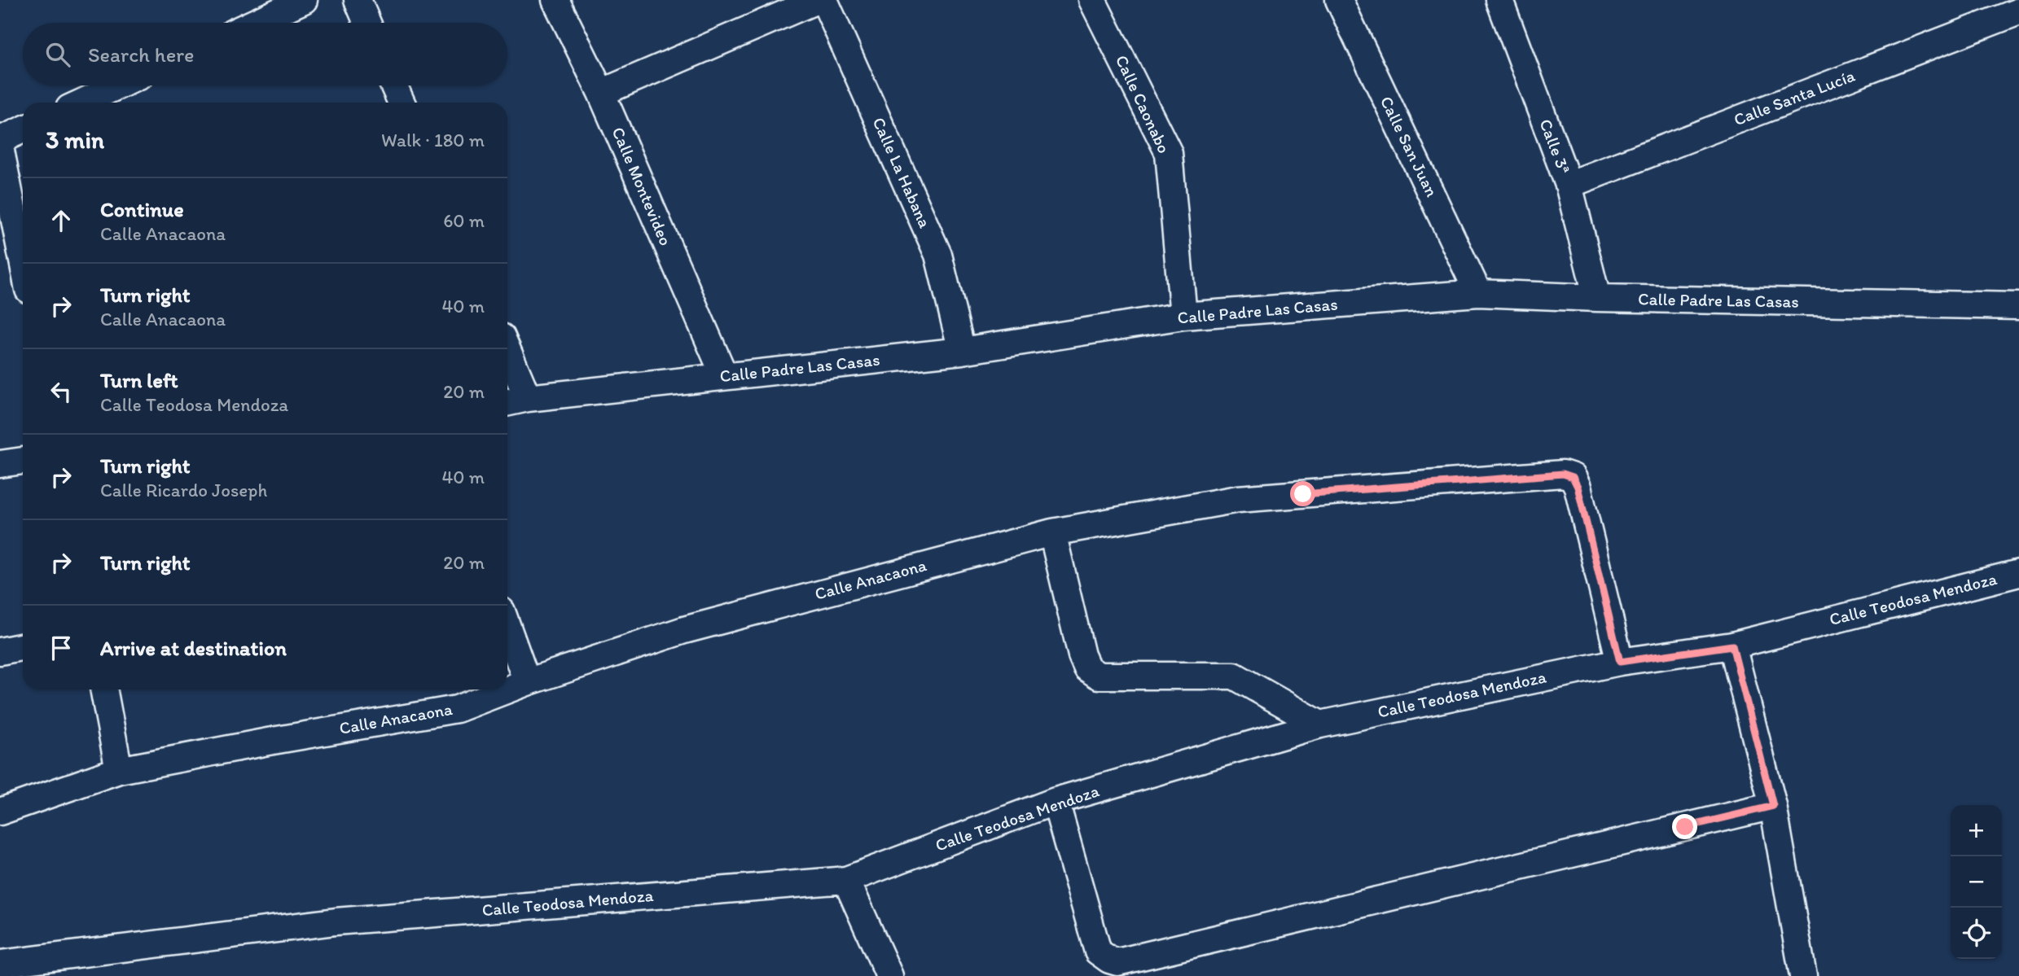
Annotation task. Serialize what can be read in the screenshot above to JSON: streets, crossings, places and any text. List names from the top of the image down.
{
  "streets": {
    "street": [
      "Calle Santa Lucía",
      "Calle Caonabo",
      "Calle San Juan",
      "Calle 3ª",
      "Calle La Habana",
      "Calle Montevideo",
      "Calle Padre Las Casas",
      "Calle Anacaona",
      "Calle Teodosa Mendoza"
    ]
  },
  "crossings": [
    ["Calle Santa Lucía", "Calle 3ª"],
    ["Calle Caonabo", "Calle Padre Las Casas"],
    ["Calle San Juan", "Calle Padre Las Casas"],
    ["Calle 3ª", "Calle Padre Las Casas"],
    ["Calle La Habana", "Calle Padre Las Casas"],
    ["Calle Montevideo", "Calle Padre Las Casas"],
    ["Calle Anacaona", "Calle Teodosa Mendoza"]
  ],
  "page": {
    "search": "Search here",
    "heading": ["3 min", "Walk · 180 m"],
    "list": [
      ["Continue", "Calle Anacaona", "60 m"],
      ["Turn right", "Calle Anacaona", "40 m"],
      ["Turn left", "Calle Teodosa Mendoza", "20 m"],
      ["Turn right", "Calle Ricardo Joseph", "40 m"],
      ["Turn right", "20 m"],
      "Arrive at destination"
    ],
    "map_buttons": ["+", "−"]
  }
}
